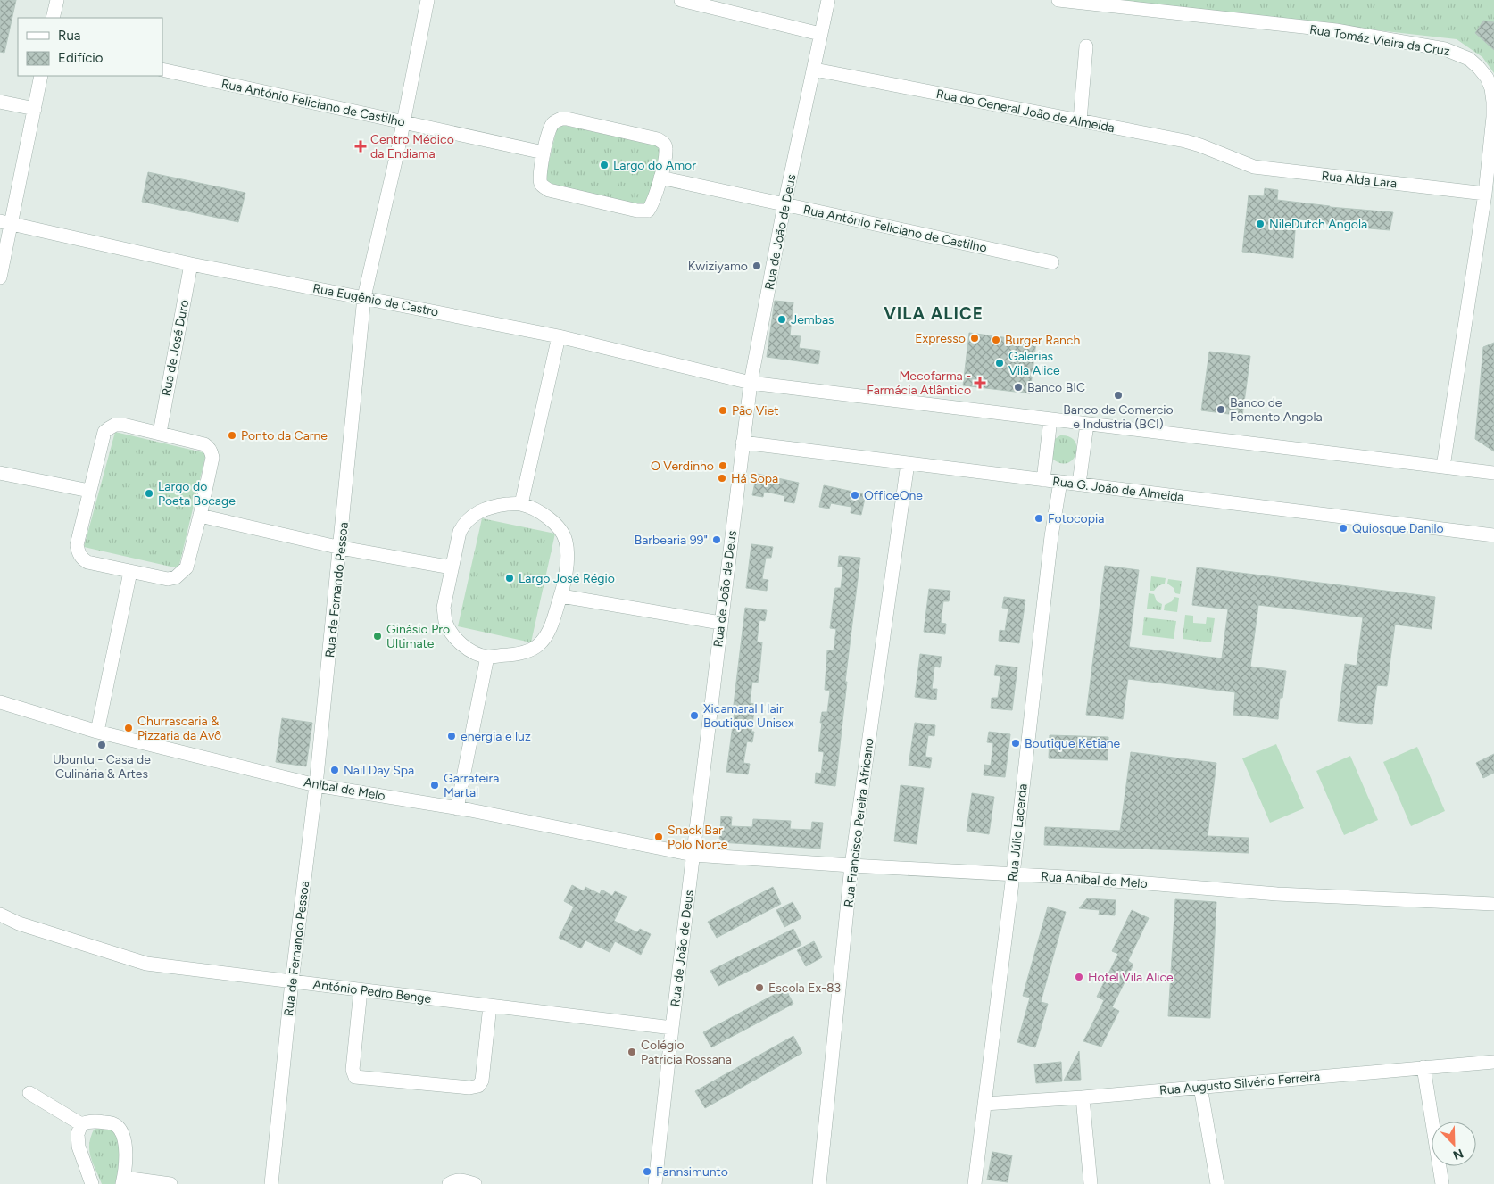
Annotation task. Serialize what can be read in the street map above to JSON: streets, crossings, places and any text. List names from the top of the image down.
{
  "streets": {
    "street": [
      "Rua Tomáz Vieira da Cruz",
      "Rua António Feliciano de Castilho",
      "Rua do General João de Almeida",
      "Rua Alda Lara",
      "Rua de João de Deus",
      "Rua Eugênio de Castro",
      "Rua de José Duro",
      "Rua G. João de Almeida",
      "Rua de Fernando Pessoa",
      "Anibal de Melo",
      "Rua Francisco Pereira Africano",
      "Rua Júlio Lacerda",
      "Rua Aníbal de Melo",
      "António Pedro Benge",
      "Rua Augusto Silvério Ferreira"
    ]
  },
  "crossings": [
    ["Rua Tomáz Vieira da Cruz", "Rua Alda Lara"],
    ["Rua António Feliciano de Castilho", "Rua de João de Deus"],
    ["Rua António Feliciano de Castilho", "Rua de Fernando Pessoa"],
    ["Rua do General João de Almeida", "Rua Alda Lara"],
    ["Rua do General João de Almeida", "Rua de João de Deus"],
    ["Rua de João de Deus", "Rua Eugênio de Castro"],
    ["Rua de João de Deus", "Rua G. João de Almeida"],
    ["Rua de João de Deus", "Anibal de Melo"],
    ["Rua de João de Deus", "Rua Aníbal de Melo"],
    ["Rua de João de Deus", "António Pedro Benge"],
    ["Rua Eugênio de Castro", "Rua de José Duro"],
    ["Rua Eugênio de Castro", "Rua de Fernando Pessoa"],
    ["Rua G. João de Almeida", "Rua Francisco Pereira Africano"],
    ["Rua G. João de Almeida", "Rua Júlio Lacerda"],
    ["Rua de Fernando Pessoa", "Anibal de Melo"],
    ["Rua de Fernando Pessoa", "António Pedro Benge"],
    ["Anibal de Melo", "Rua Aníbal de Melo"],
    ["Rua Francisco Pereira Africano", "Rua Aníbal de Melo"],
    ["Rua Júlio Lacerda", "Rua Aníbal de Melo"],
    ["Rua Júlio Lacerda", "Rua Augusto Silvério Ferreira"]
  ],
  "districts": ["VILA ALICE"],
  "places": {
    "health": ["Centro Médico da Endiama", "Mecofarma - Farmácia Atlântico"],
    "other": [
      "Largo do Amor",
      "NileDutch Angola",
      "Kwiziyamo",
      "Jembas",
      "Expresso",
      "Burger Ranch",
      "Galerias Vila Alice",
      "Banco BIC",
      "Banco de Comercio e Industria (BCI)",
      "Banco de Fomento Angola",
      "Pão Viet",
      "Ponto da Carne",
      "O Verdinho",
      "Há Sopa",
      "Largo do Poeta Bocage",
      "OfficeOne",
      "Fotocopia",
      "Quiosque Danilo",
      "Barbearia 99\"",
      "Largo José Régio",
      "Ginásio Pro Ultimate",
      "Xicamaral Hair Boutique Unisex",
      "Churrascaria & Pizzaria da Avô",
      "energia e luz",
      "Boutique Ketiane",
      "Ubuntu - Casa de Culinária & Artes",
      "Nail Day Spa",
      "Garrafeira Martal",
      "Snack Bar Polo Norte",
      "Hotel Vila Alice",
      "Escola Ex-83",
      "Colégio Patricia Rossana",
      "Fannsimunto"
    ]
  },
  "legend": ["Rua", "Edifício"],
  "north": "bottom right"
}
